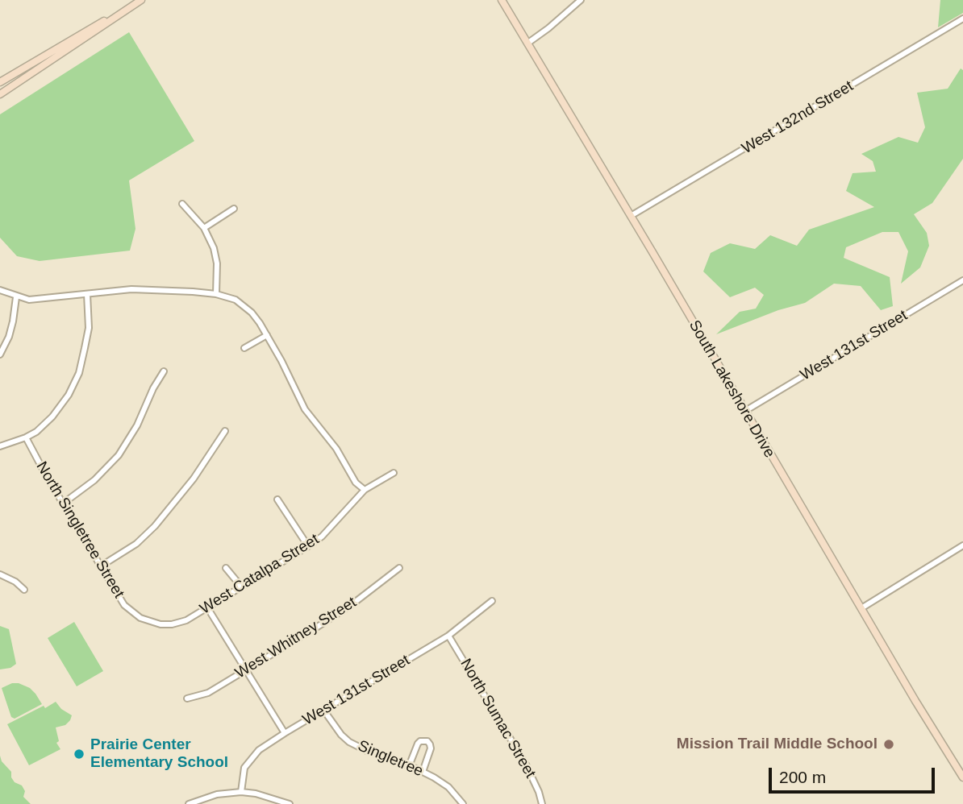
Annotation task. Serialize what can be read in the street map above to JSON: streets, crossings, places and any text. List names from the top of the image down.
{
  "streets": {
    "street": [
      "West 132nd Street",
      "West 131st Street",
      "South Lakeshore Drive",
      "North Singletree Street",
      "West Catalpa Street",
      "West Whitney Street",
      "North Sumac Street",
      "Singletree"
    ]
  },
  "crossings": [
    ["West 132nd Street", "South Lakeshore Drive"],
    ["West 131st Street", "South Lakeshore Drive"],
    ["West 131st Street", "North Sumac Street"],
    ["West 131st Street", "Singletree"],
    ["North Singletree Street", "West Catalpa Street"]
  ],
  "places": ["Mission Trail Middle School", "Prairie Center Elementary School"],
  "scale_bar": "200 m"
}
